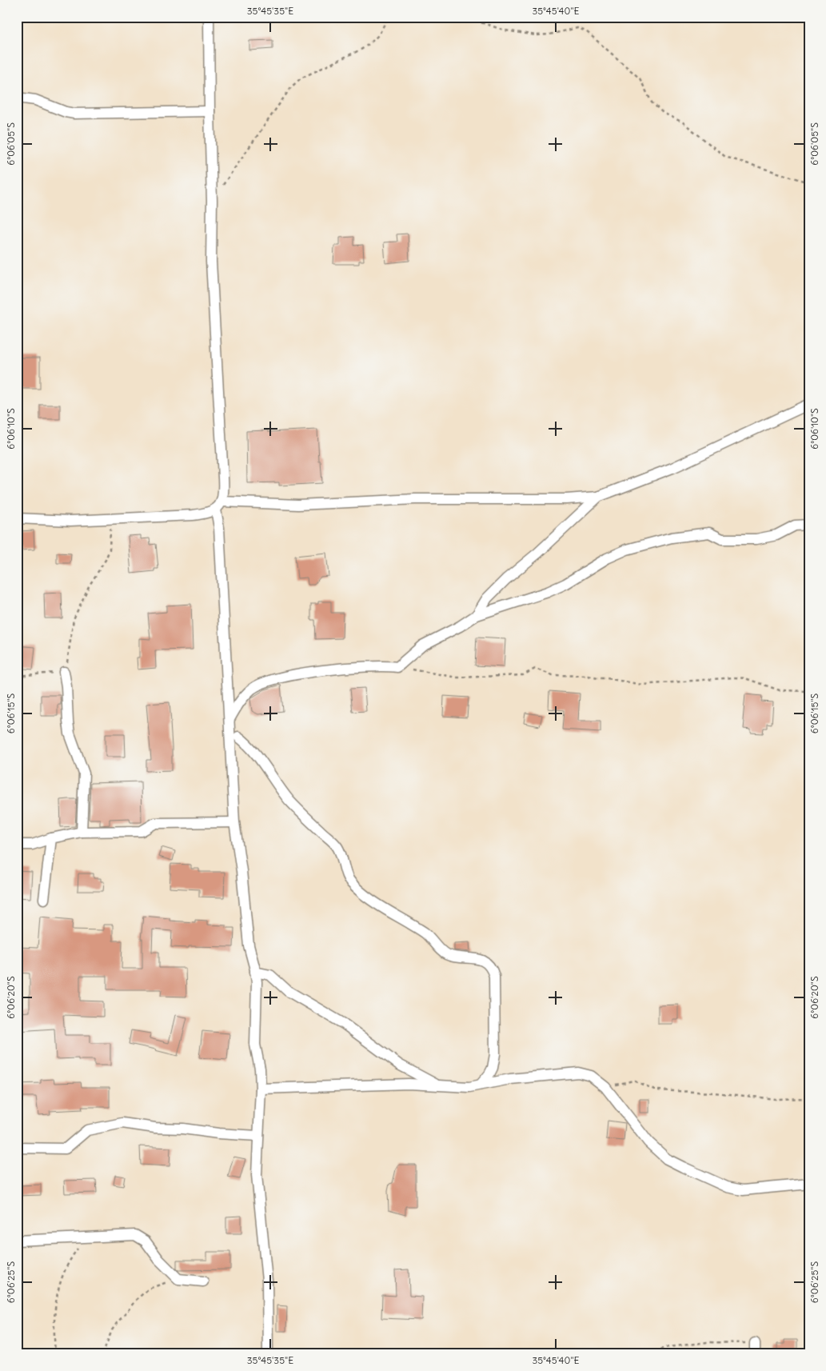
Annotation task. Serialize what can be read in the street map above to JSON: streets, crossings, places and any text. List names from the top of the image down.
{
  "coordinates": [
    "35°45'35\"E",
    "35°45'40\"E",
    "6°06'05\"S",
    "6°06'10\"S",
    "6°06'15\"S",
    "6°06'20\"S",
    "6°06'25\"S"
  ]
}
